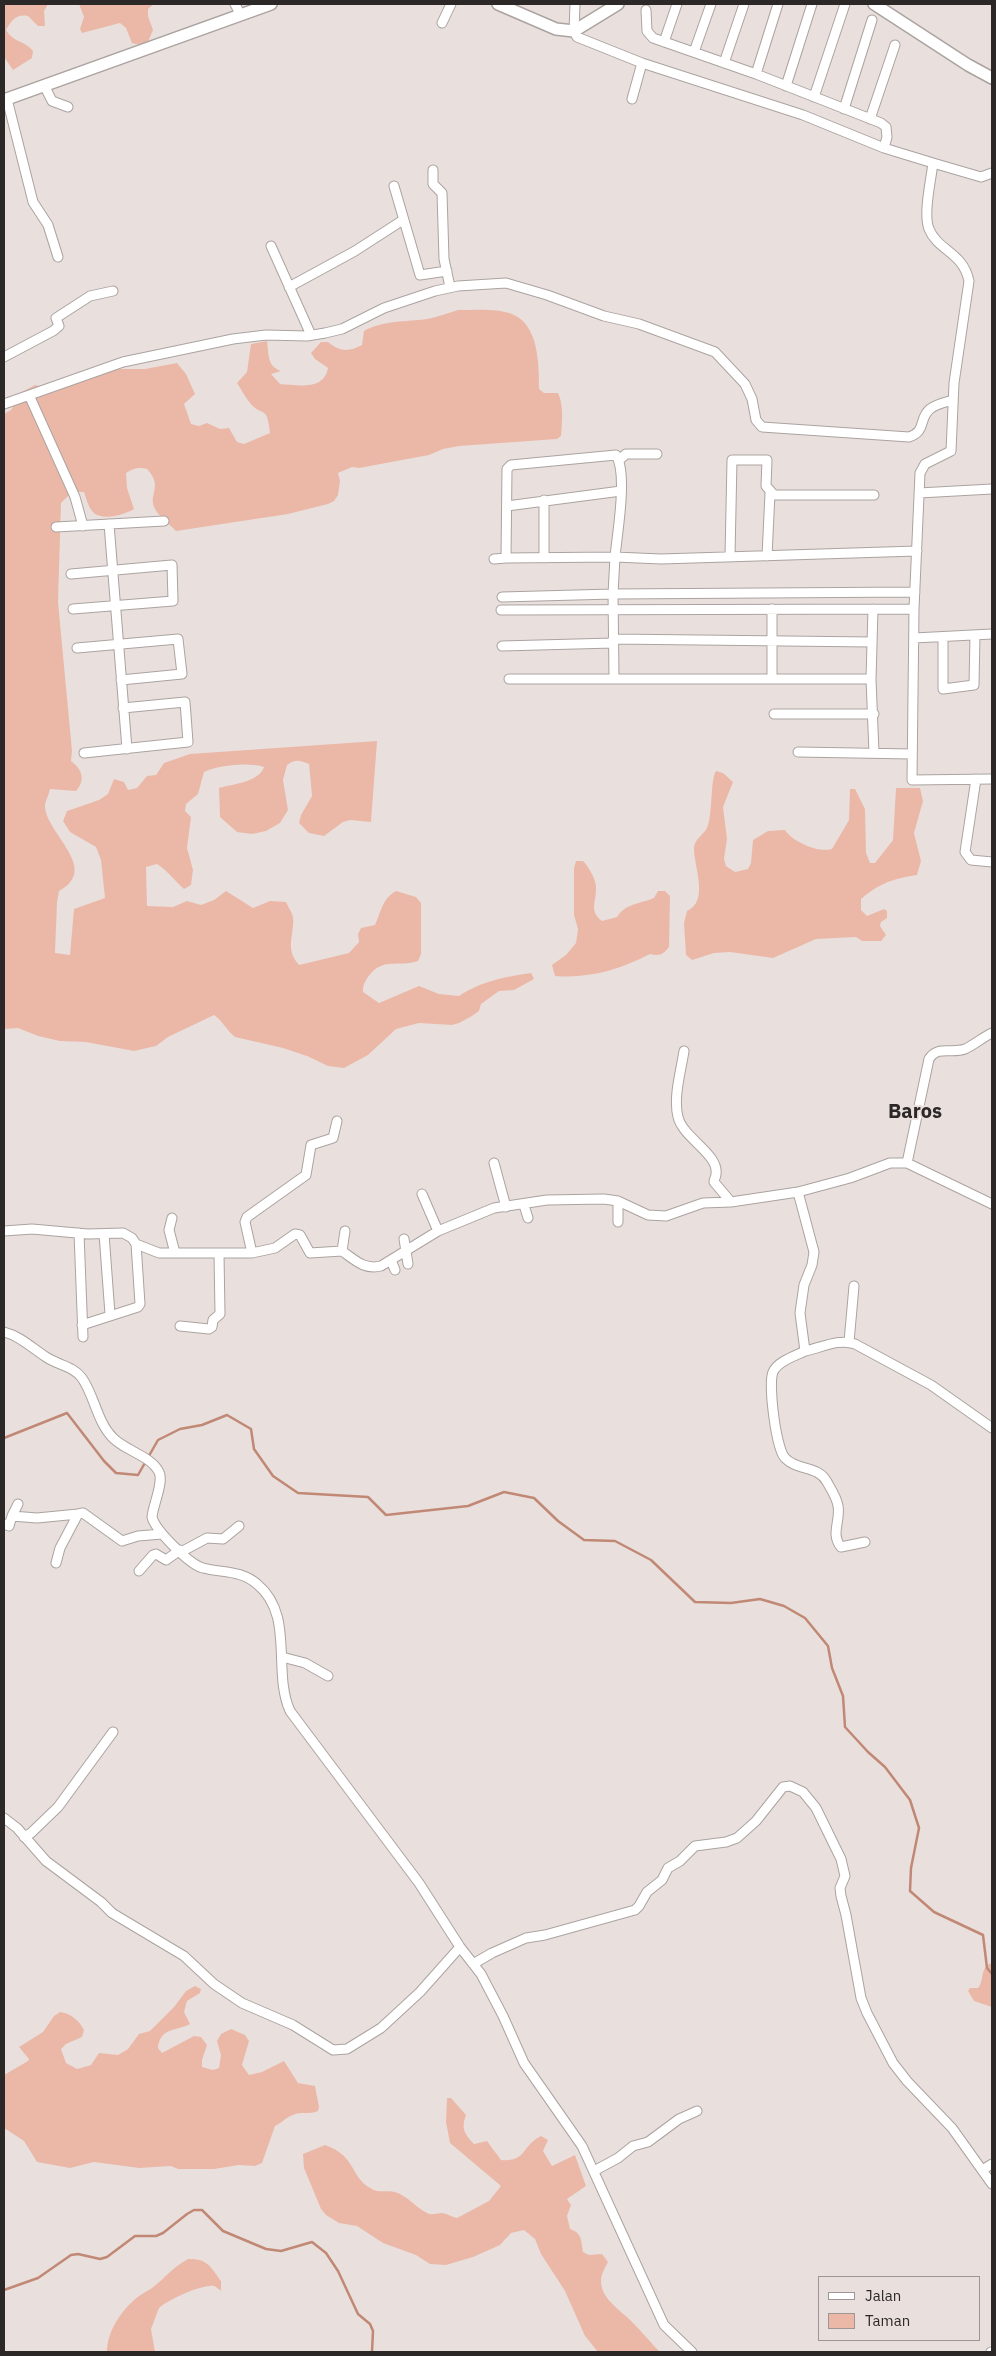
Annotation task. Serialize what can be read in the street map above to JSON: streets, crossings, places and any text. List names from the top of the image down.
{
  "districts": ["Baros"],
  "legend": ["Jalan", "Taman"]
}
